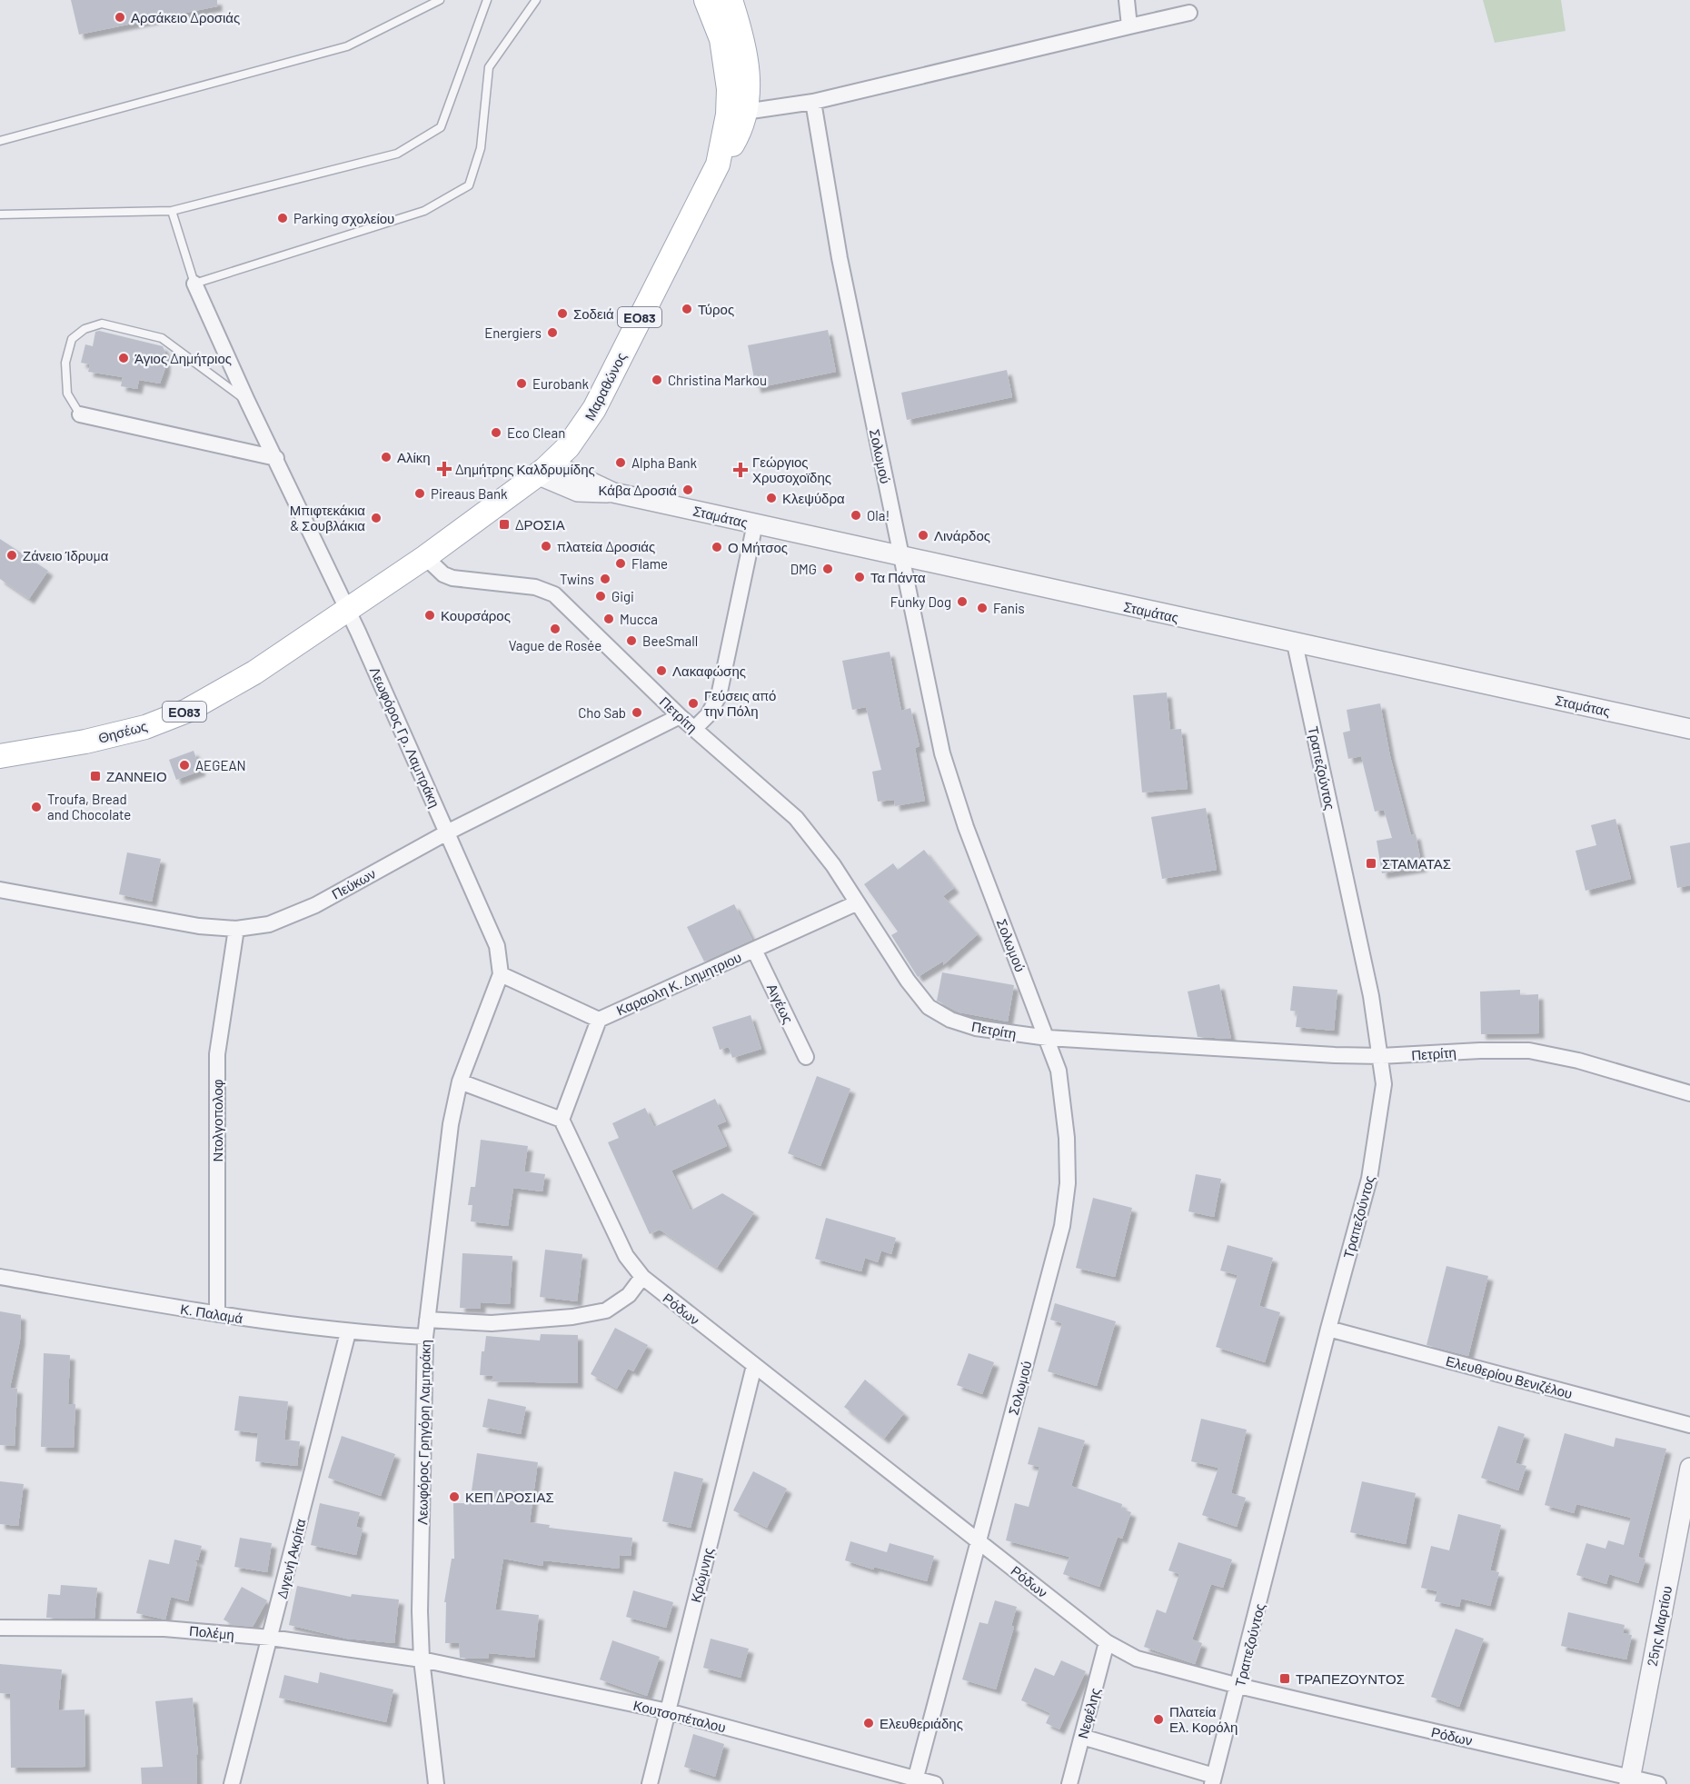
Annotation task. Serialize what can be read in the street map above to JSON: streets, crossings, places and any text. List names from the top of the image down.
{
  "streets": {
    "main road": ["ΕΟ83", "Μαραθώνος", "Θησέως"],
    "street": [
      "Σολωμού",
      "Σταμάτας",
      "Πετρίτη",
      "Λεωφόρος Γρ. Λαμπράκη",
      "Τραπεζούντος",
      "Πεύκων",
      "Καραολη Κ. Δημητριου",
      "Αιγέως",
      "Ντολγοπολοφ",
      "Ρόδων",
      "Κ. Παλαμά",
      "Ελευθερίου Βενιζέλου",
      "Λεωφόρος Γρηγόρη Λαμπράκη",
      "Διγενή Ακρίτα",
      "Κρώμνης",
      "25ης Μαρτίου",
      "Πολέμη",
      "Νεφέλης",
      "Κουτσοπέταλου"
    ]
  },
  "crossings": [
    ["Μαραθώνος", "Σταμάτας"],
    ["Μαραθώνος", "Πετρίτη"],
    ["Μαραθώνος", "Θησέως"],
    ["Μαραθώνος", "Λεωφόρος Γρ. Λαμπράκη"],
    ["Σολωμού", "Σταμάτας"],
    ["Σολωμού", "Πετρίτη"],
    ["Σολωμού", "Ρόδων"],
    ["Σολωμού", "Κουτσοπέταλου"],
    ["Σταμάτας", "Τραπεζούντος"],
    ["Πετρίτη", "Τραπεζούντος"],
    ["Πετρίτη", "Πεύκων"],
    ["Πετρίτη", "Καραολη Κ. Δημητριου"],
    ["Θησέως", "Λεωφόρος Γρ. Λαμπράκη"],
    ["Λεωφόρος Γρ. Λαμπράκη", "Πεύκων"],
    ["Λεωφόρος Γρ. Λαμπράκη", "Λεωφόρος Γρηγόρη Λαμπράκη"],
    ["Τραπεζούντος", "Ρόδων"],
    ["Τραπεζούντος", "Ελευθερίου Βενιζέλου"],
    ["Πεύκων", "Ντολγοπολοφ"],
    ["Καραολη Κ. Δημητριου", "Αιγέως"],
    ["Καραολη Κ. Δημητριου", "Ρόδων"],
    ["Ντολγοπολοφ", "Κ. Παλαμά"],
    ["Ρόδων", "Κρώμνης"],
    ["Ρόδων", "25ης Μαρτίου"],
    ["Ρόδων", "Νεφέλης"],
    ["Κ. Παλαμά", "Λεωφόρος Γρηγόρη Λαμπράκη"],
    ["Κ. Παλαμά", "Διγενή Ακρίτα"],
    ["Λεωφόρος Γρηγόρη Λαμπράκη", "Πολέμη"],
    ["Λεωφόρος Γρηγόρη Λαμπράκη", "Κουτσοπέταλου"],
    ["Διγενή Ακρίτα", "Πολέμη"],
    ["Κρώμνης", "Κουτσοπέταλου"],
    ["Πολέμη", "Κουτσοπέταλου"]
  ],
  "places": {
    "other": [
      "Αρσάκειο Δροσιάς",
      "Parking σχολείου",
      "Τύρος",
      "Σοδειά",
      "Energiers",
      "Άγιος Δημήτριος",
      "Christina Markou",
      "Eurobank",
      "Eco Clean",
      "Αλίκη",
      "Alpha Bank",
      "Κάβα Δροσιά",
      "Pireaus Bank",
      "Κλεψύδρα",
      "Ola!",
      "Μπιφτεκάκια & Σουβλάκια",
      "Λινάρδος",
      "πλατεία Δροσιάς",
      "Ο Μήτσος",
      "Ζάνειο Ίδρυμα",
      "Flame",
      "DMG",
      "Τα Πάντα",
      "Twins",
      "Gigi",
      "Funky Dog",
      "Fanis",
      "Κουρσάρος",
      "Mucca",
      "Vague de Rosée",
      "BeeSmall",
      "Λακαφώσης",
      "Γεύσεις από την Πόλη",
      "Cho Sab",
      "AEGEAN",
      "Troufa, Bread and Chocolate",
      "ΚΕΠ ΔΡΟΣΙΑΣ",
      "Πλατεία Ελ. Κορόλη",
      "Ελευθεριάδης"
    ],
    "health": ["Δημήτρης Καλδρυμίδης", "Γεώργιος Χρυσοχοϊδης"],
    "transit": [
      "ΔΡΟΣΙΑ",
      "ΖΑΝΝΕΙΟ",
      "ΣΤΑΜΑΤΑΣ",
      "ΤΡΑΠΕΖΟΥΝΤΟΣ"
    ]
  }
}
